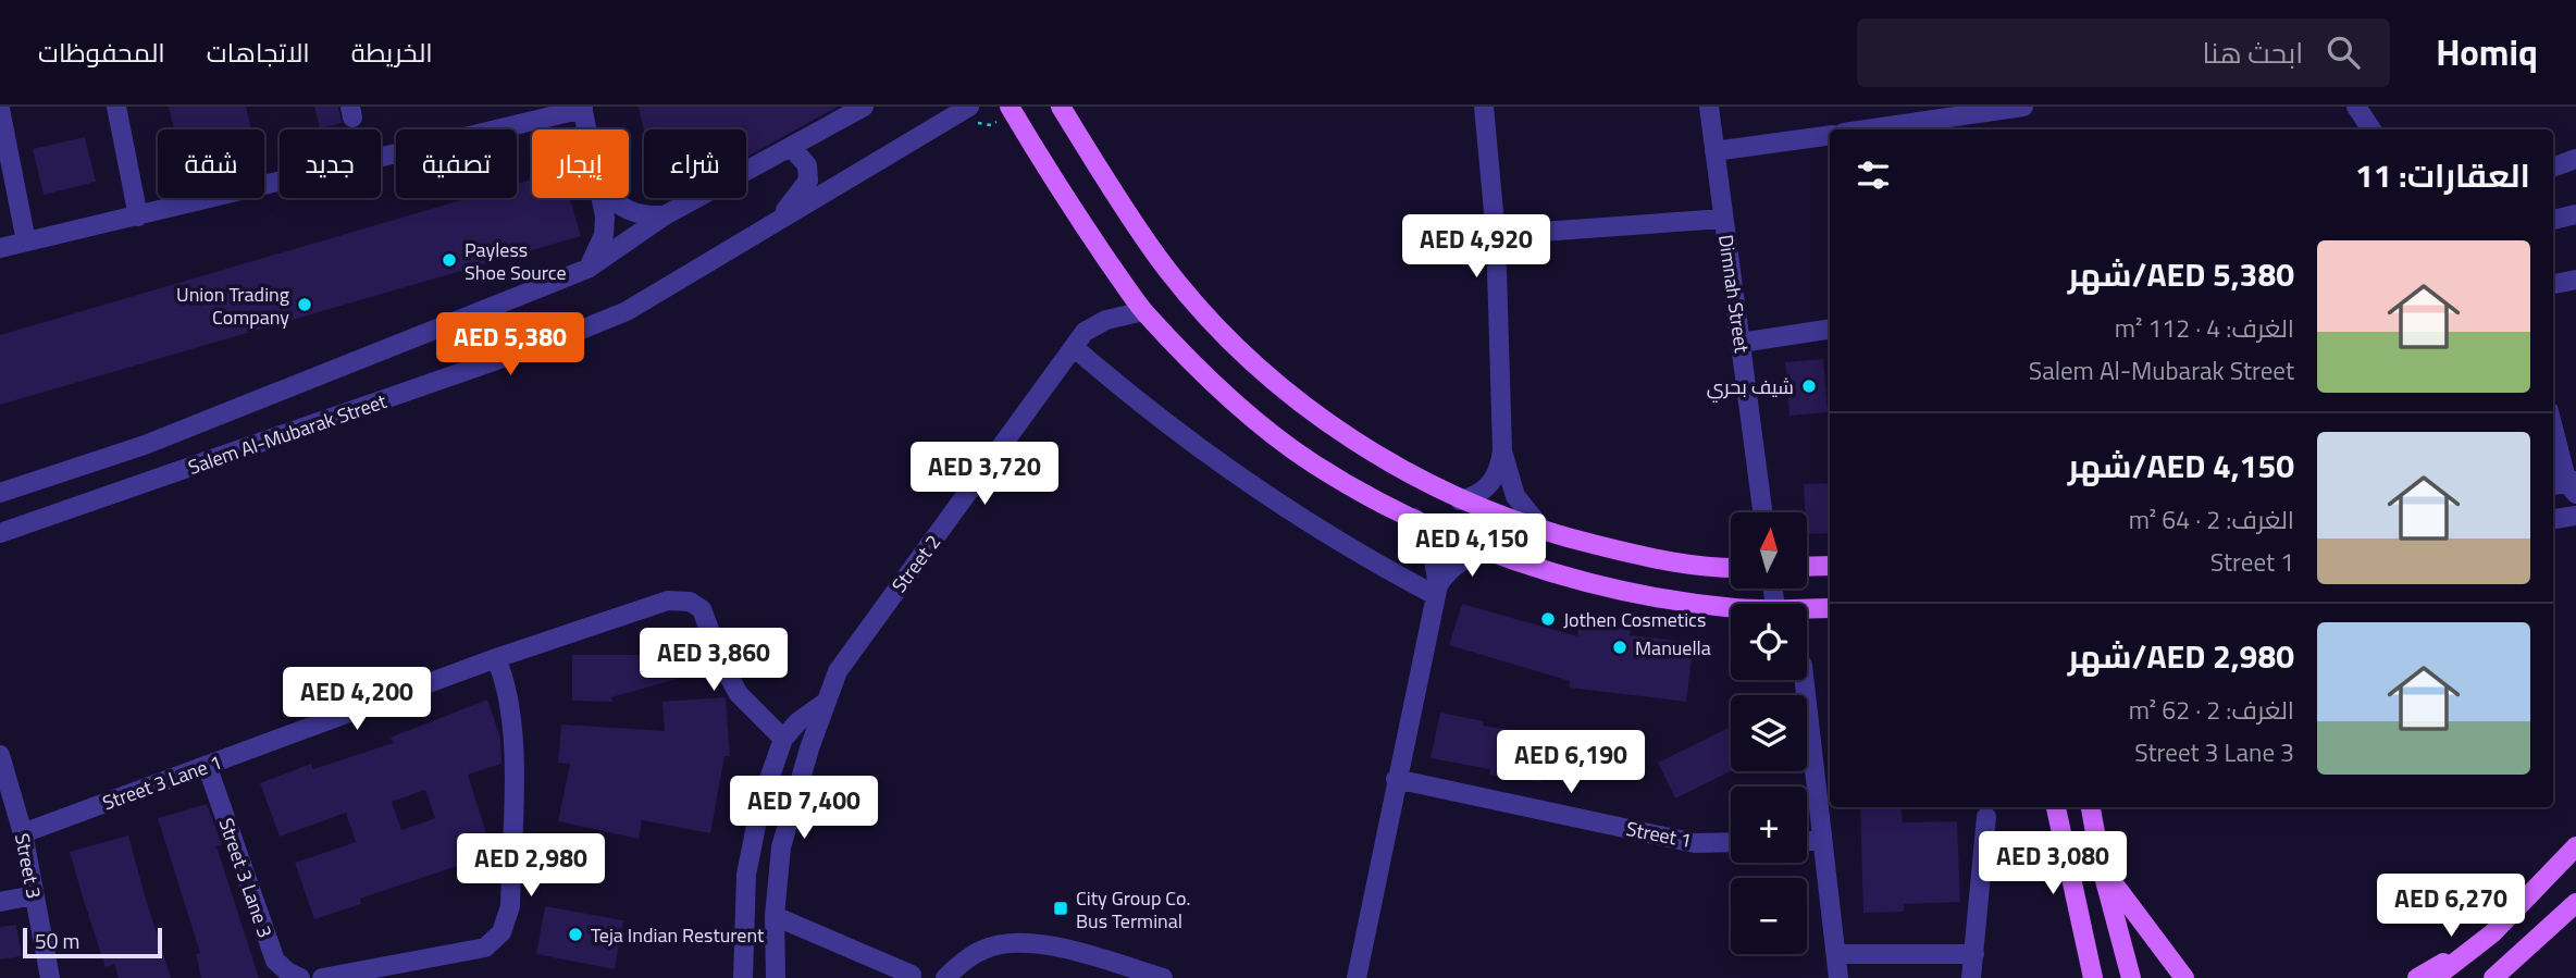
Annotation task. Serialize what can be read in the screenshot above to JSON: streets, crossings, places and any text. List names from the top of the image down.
{
  "streets": {
    "street": [
      "Dimnah Street",
      "Salem Al-Mubarak Street",
      "Street 2",
      "Street 3 Lane 1",
      "Street 1",
      "Street 3",
      "Street 3 Lane 3"
    ]
  },
  "crossings": [
    ["Street 2", "Street 3 Lane 1"],
    ["Street 3 Lane 1", "Street 3"],
    ["Street 3 Lane 1", "Street 3 Lane 3"]
  ],
  "places": {
    "other": [
      "Payless Shoe Source",
      "Union Trading Company",
      "شيف بحري",
      "Jothen Cosmetics",
      "Manuella",
      "Teja Indian Resturent"
    ],
    "transit": ["City Group Co. Bus Terminal"]
  },
  "scale_bar": "50 m",
  "north": "top",
  "page": {
    "header": "Homiq",
    "search": "ابحث هنا",
    "nav": ["الخريطة", "الاتجاهات", "المحفوظات"],
    "chip": [
      "شراء",
      "إيجار",
      "تصفية",
      "جديد",
      "شقة"
    ],
    "heading": "العقارات: 11",
    "price": [
      "AED 4,920",
      "AED 5,380",
      "AED 3,720",
      "AED 4,150",
      "AED 3,860",
      "AED 4,200",
      "AED 6,190",
      "AED 7,400",
      "AED 3,080",
      "AED 2,980",
      "AED 6,270"
    ],
    "list": [
      {
        "name": "AED 5,380/شهر",
        "note": "الغرف: 4 · 112 m² · Salem Al-Mubarak Street"
      },
      {
        "name": "AED 4,150/شهر",
        "note": "الغرف: 2 · 64 m² · Street 1"
      },
      {
        "name": "AED 2,980/شهر",
        "note": "الغرف: 2 · 62 m² · Street 3 Lane 3"
      }
    ],
    "map_buttons": ["+", "−"],
    "scale": "50 m"
  }
}
